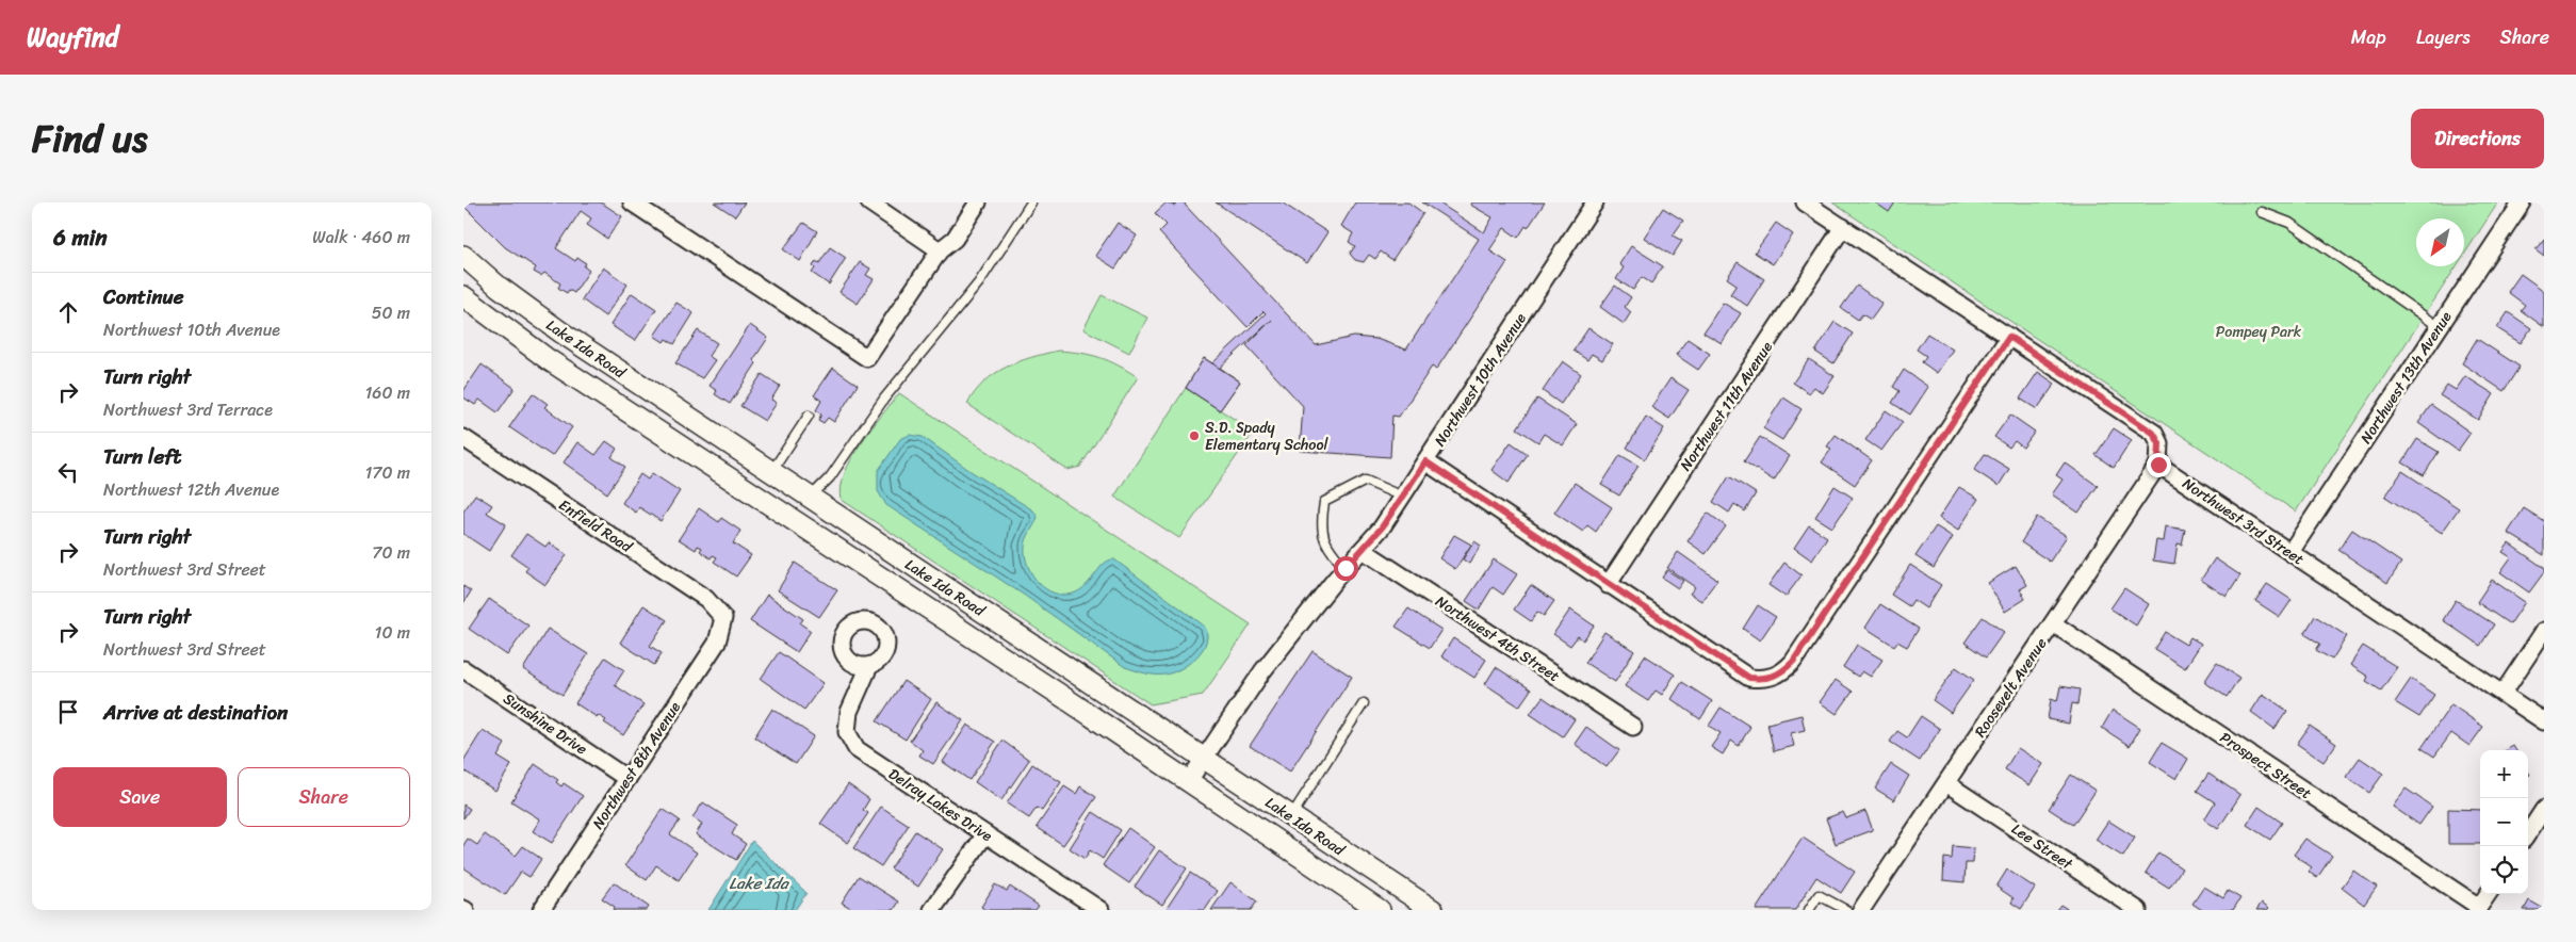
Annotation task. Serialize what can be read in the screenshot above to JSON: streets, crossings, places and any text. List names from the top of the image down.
{
  "streets": {
    "street": [
      "Lake Ida Road",
      "Northwest 13th Avenue",
      "Northwest 10th Avenue",
      "Northwest 11th Avenue",
      "Northwest 3rd Street",
      "Enfield Road",
      "Northwest 4th Street",
      "Roosevelt Avenue",
      "Sunshine Drive",
      "Northwest 8th Avenue",
      "Prospect Street",
      "Delray Lakes Drive",
      "Lee Street"
    ]
  },
  "crossings": [
    ["Lake Ida Road", "Northwest 10th Avenue"],
    ["Northwest 13th Avenue", "Northwest 3rd Street"],
    ["Northwest 10th Avenue", "Northwest 4th Street"],
    ["Northwest 3rd Street", "Roosevelt Avenue"],
    ["Enfield Road", "Northwest 8th Avenue"],
    ["Roosevelt Avenue", "Prospect Street"],
    ["Roosevelt Avenue", "Lee Street"],
    ["Sunshine Drive", "Northwest 8th Avenue"]
  ],
  "water": ["Lake Ida"],
  "parks": ["Pompey Park"],
  "places": ["S.D. Spady Elementary School"],
  "north": "bottom left",
  "page": {
    "header": "Wayfind",
    "nav": ["Map", "Layers", "Share"],
    "title": "Find us",
    "buttons": [
      "Directions",
      ["Save", "Share"]
    ],
    "heading": ["6 min", "Walk · 460 m"],
    "list": [
      ["Continue", "Northwest 10th Avenue", "50 m"],
      ["Turn right", "Northwest 3rd Terrace", "160 m"],
      ["Turn left", "Northwest 12th Avenue", "170 m"],
      ["Turn right", "Northwest 3rd Street", "70 m"],
      ["Turn right", "Northwest 3rd Street", "10 m"],
      "Arrive at destination"
    ],
    "map_buttons": ["+", "−"]
  }
}
